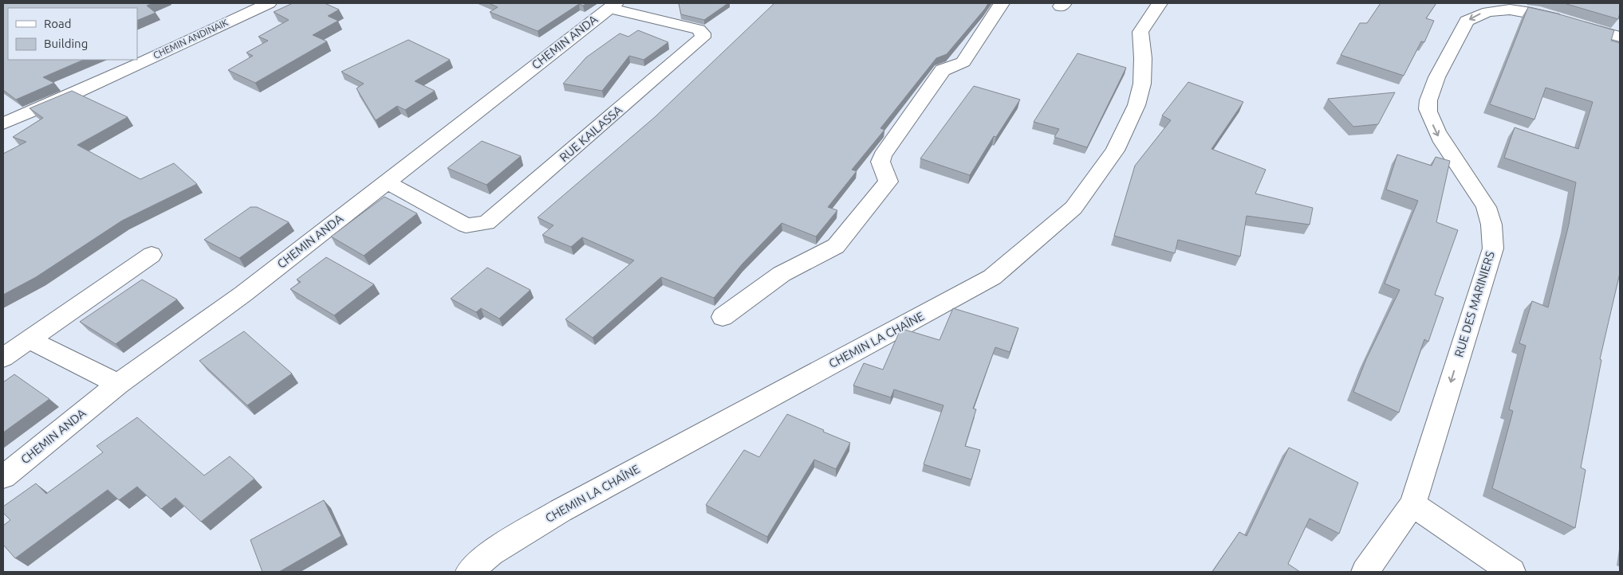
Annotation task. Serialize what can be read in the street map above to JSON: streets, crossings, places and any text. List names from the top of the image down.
{
  "streets": {
    "street": [
      "CHEMIN ANDINAIK",
      "CHEMIN ANDA",
      "RUE KAILASSA",
      "RUE DES MARINIERS",
      "CHEMIN LA CHAÎNE"
    ]
  },
  "crossings": [
    ["CHEMIN ANDA", "RUE KAILASSA"]
  ],
  "legend": ["Road", "Building"]
}
